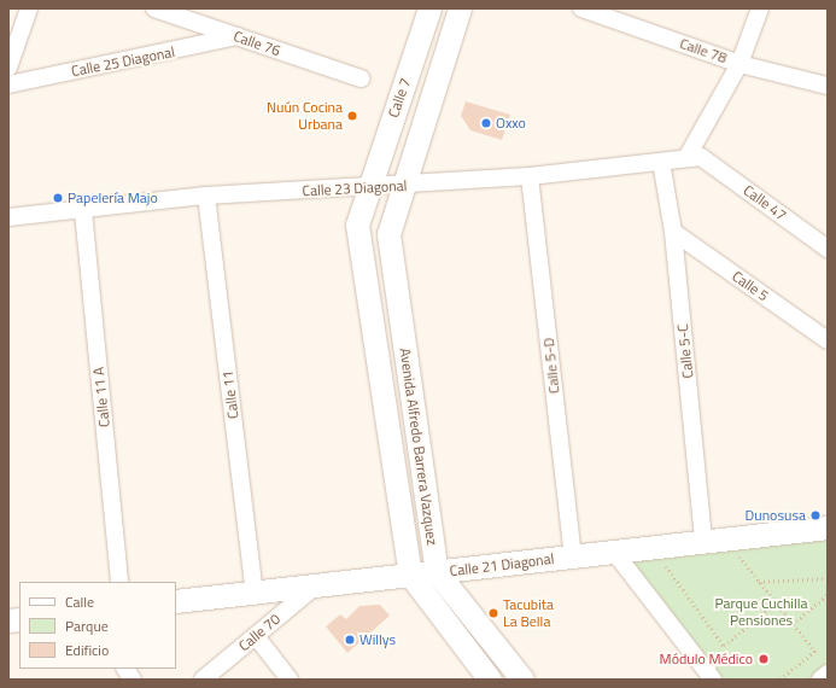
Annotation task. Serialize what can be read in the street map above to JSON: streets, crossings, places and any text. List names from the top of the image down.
{
  "streets": {
    "street": [
      "Calle 76",
      "Calle 78",
      "Calle 25 Diagonal",
      "Calle 7",
      "Calle 23 Diagonal",
      "Calle 47",
      "Calle 5",
      "Calle 5-C",
      "Calle 5-D",
      "Calle 11",
      "Calle 11 A",
      "Avenida Alfredo Barrera Vazquez",
      "Calle 21 Diagonal",
      "Calle 70"
    ]
  },
  "crossings": [
    ["Calle 76", "Calle 25 Diagonal"],
    ["Calle 7", "Calle 23 Diagonal"],
    ["Calle 7", "Avenida Alfredo Barrera Vazquez"],
    ["Calle 23 Diagonal", "Calle 47"],
    ["Calle 23 Diagonal", "Calle 5-C"],
    ["Calle 23 Diagonal", "Calle 5-D"],
    ["Calle 23 Diagonal", "Calle 11"],
    ["Calle 23 Diagonal", "Calle 11 A"],
    ["Calle 23 Diagonal", "Avenida Alfredo Barrera Vazquez"],
    ["Calle 5", "Calle 5-C"],
    ["Calle 5-C", "Calle 21 Diagonal"],
    ["Calle 5-D", "Calle 21 Diagonal"],
    ["Calle 11", "Calle 21 Diagonal"],
    ["Avenida Alfredo Barrera Vazquez", "Calle 21 Diagonal"],
    ["Calle 21 Diagonal", "Calle 70"]
  ],
  "parks": ["Parque Cuchilla Pensiones"],
  "places": [
    "Nuún Cocina Urbana",
    "Oxxo",
    "Papelería Majo",
    "Dunosusa",
    "Tacubita La Bella",
    "Willys",
    "Módulo Médico"
  ],
  "legend": ["Calle", "Parque", "Edificio"]
}
